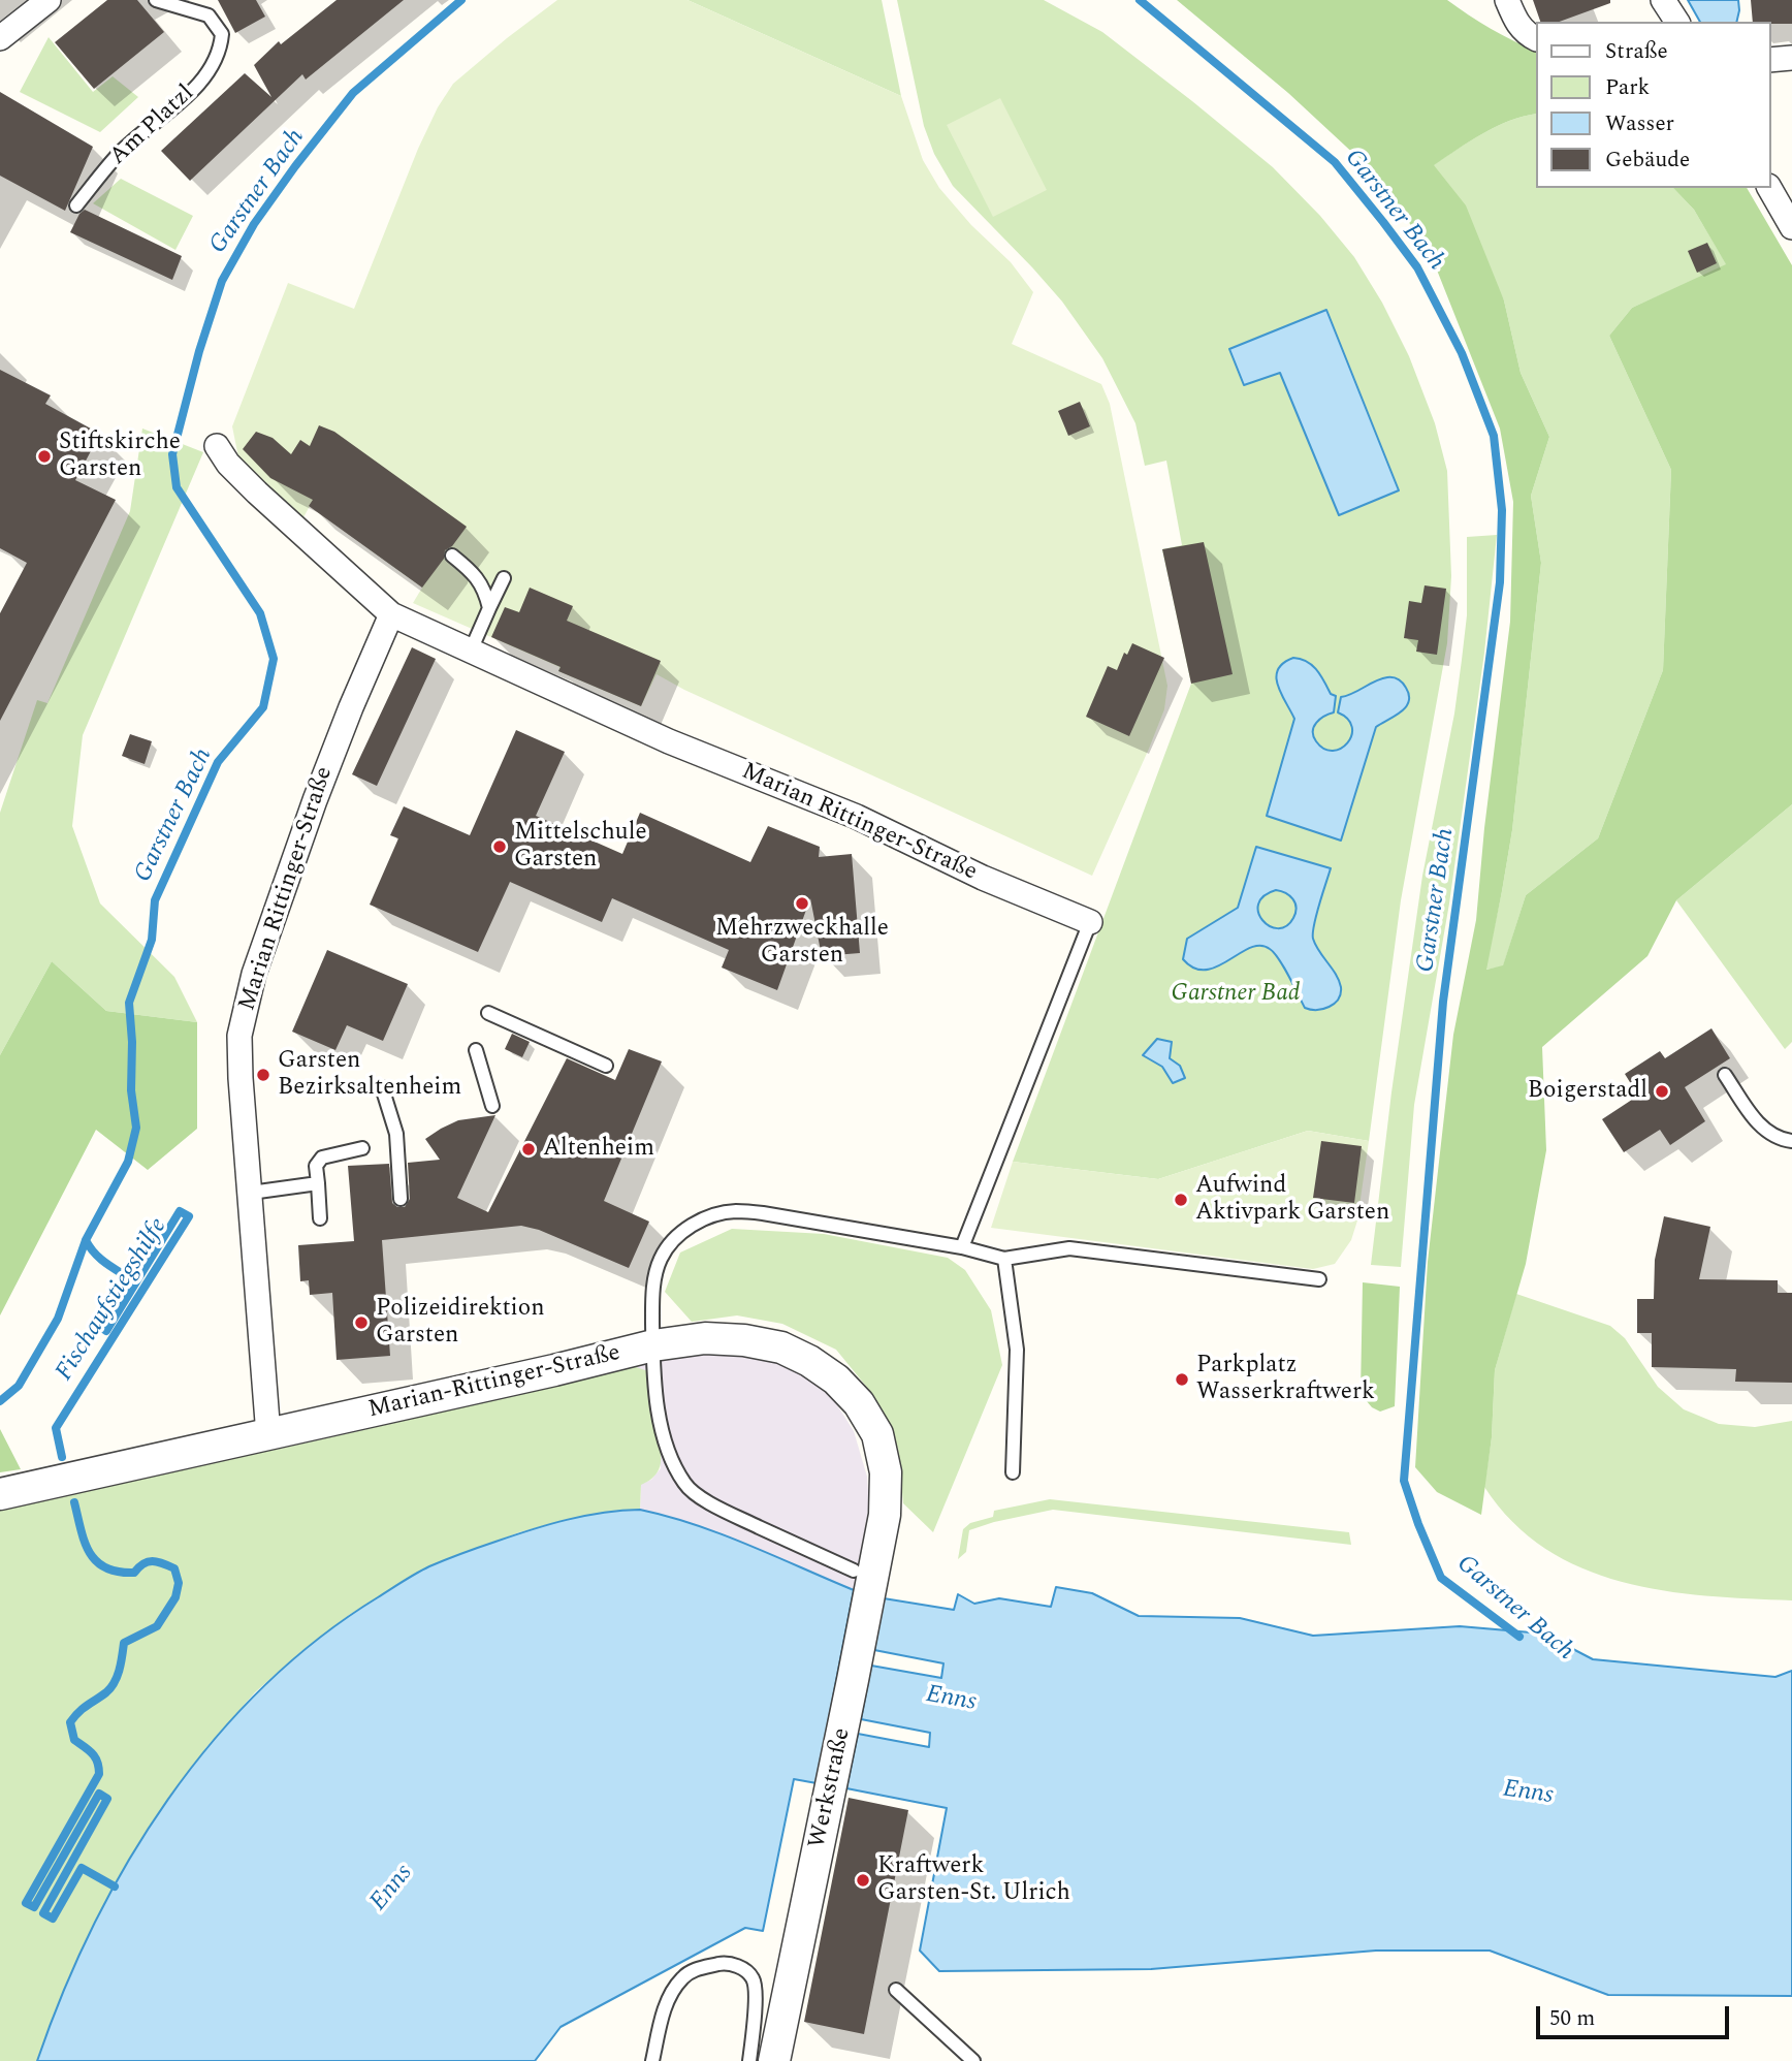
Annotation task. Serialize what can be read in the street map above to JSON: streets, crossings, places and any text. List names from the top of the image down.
{
  "streets": {
    "street": ["Marian Rittinger-Straße", "Marian-Rittinger-Straße", "Werkstraße"],
    "lane": ["Am Platzl"]
  },
  "crossings": [
    ["Marian Rittinger-Straße", "Marian-Rittinger-Straße"],
    ["Marian-Rittinger-Straße", "Werkstraße"]
  ],
  "water": ["Garstner Bach", "Fischaufstiegshilfe", "Enns"],
  "parks": ["Garstner Bad"],
  "places": [
    "Stiftskirche Garsten",
    "Mittelschule Garsten",
    "Mehrzweckhalle Garsten",
    "Garsten Bezirksaltenheim",
    "Boigerstadl",
    "Altenheim",
    "Aufwind Aktivpark Garsten",
    "Polizeidirektion Garsten",
    "Parkplatz Wasserkraftwerk",
    "Kraftwerk Garsten-St. Ulrich"
  ],
  "legend": [
    "Straße",
    "Park",
    "Wasser",
    "Gebäude"
  ],
  "scale_bar": "50 m"
}
